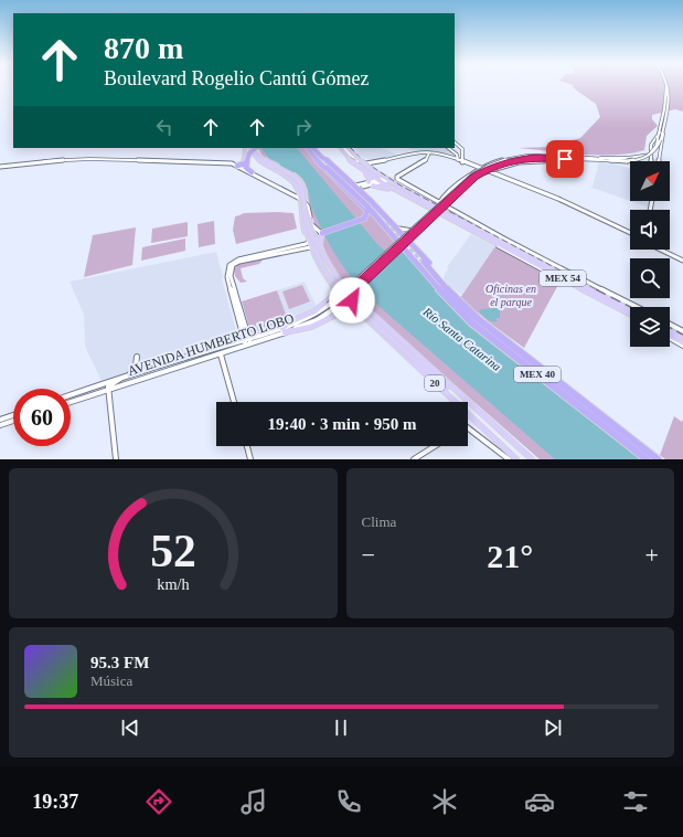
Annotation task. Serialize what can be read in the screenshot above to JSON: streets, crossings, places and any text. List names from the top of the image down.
{
  "streets": {
    "highway": ["MEX 40"],
    "main road": ["MEX 54", "AVENIDA HUMBERTO LOBO", "20"]
  },
  "water": ["Río Santa Catarina"],
  "parks": ["Oficinas en el parque"],
  "north": "top right",
  "page": {
    "turn": ["870 m", "Boulevard Rogelio Cantú Gómez"],
    "limit": "60",
    "trip": "19:40 · 3 min · 950 m",
    "tile": "Clima",
    "heat": ["−", "21°", "+"],
    "song": ["95.3 FM", "Música"],
    "tabs": "19:37",
    "gauge": ["52", "km/h"]
  }
}
